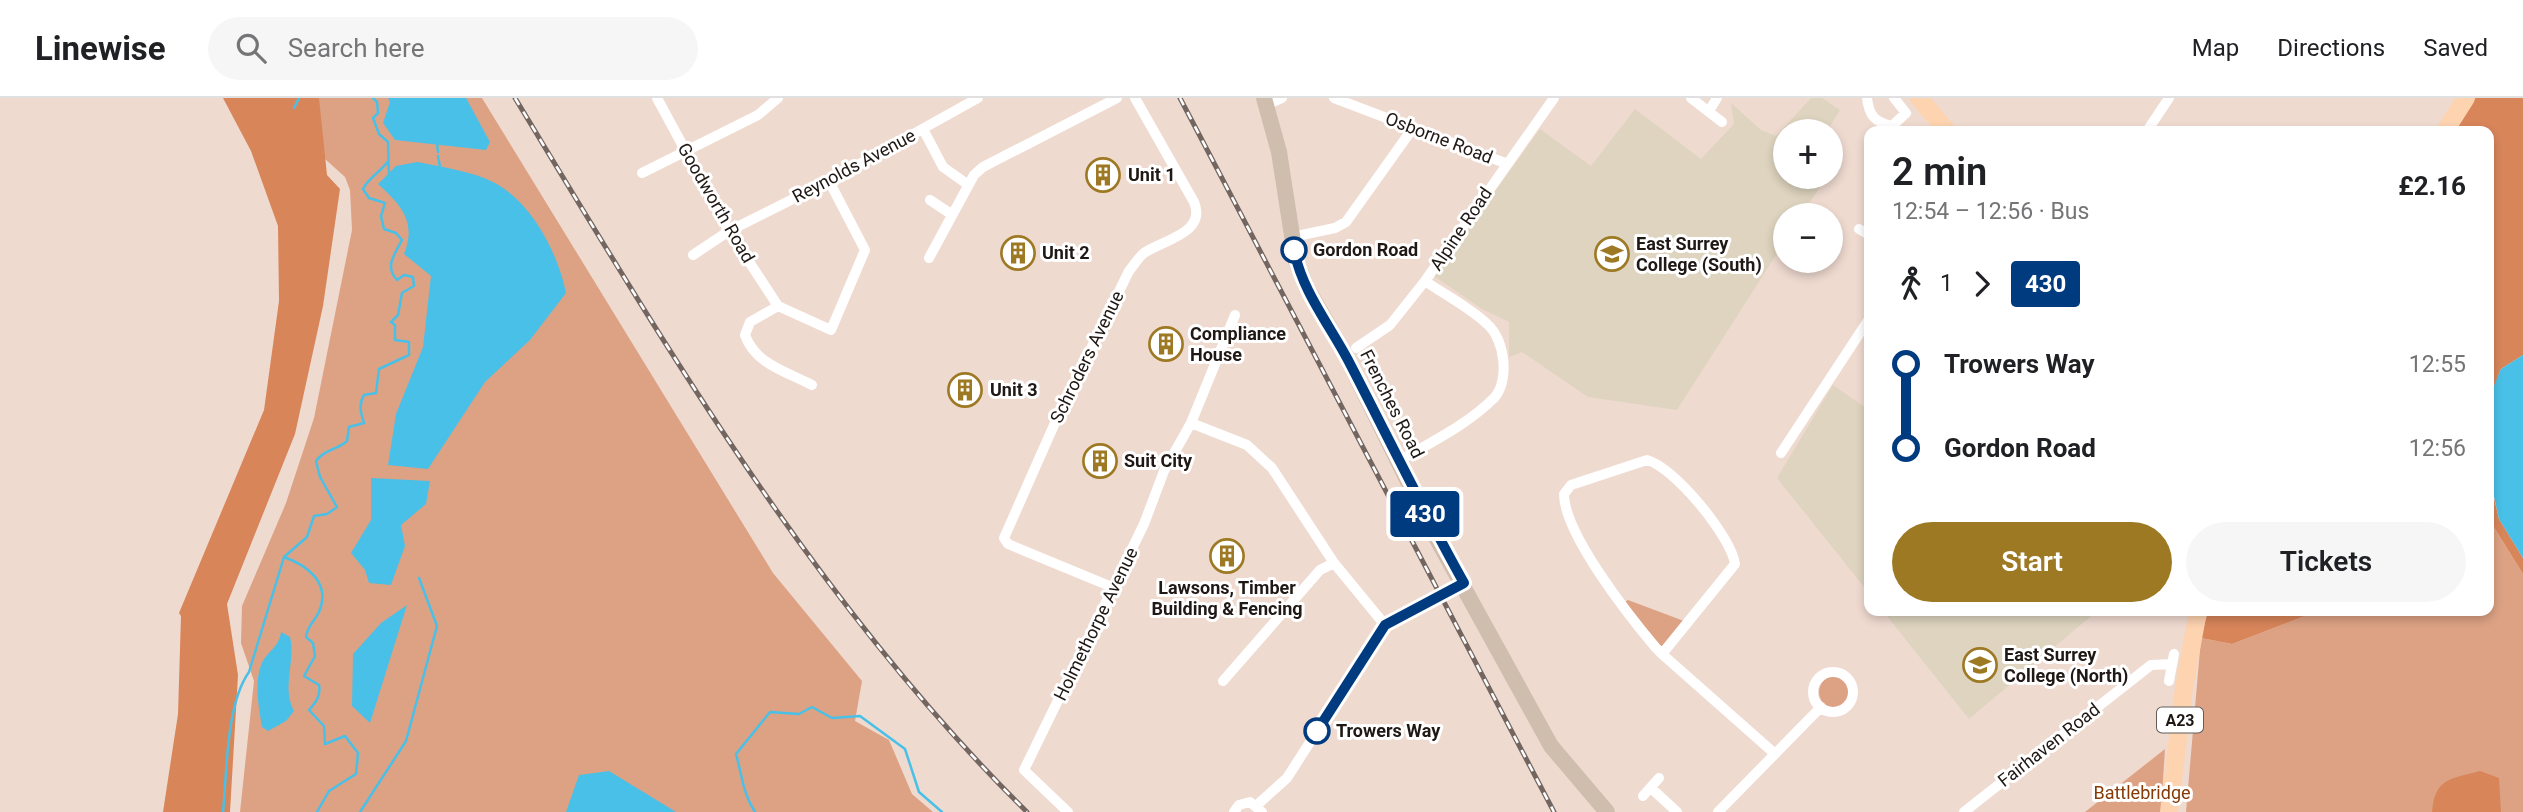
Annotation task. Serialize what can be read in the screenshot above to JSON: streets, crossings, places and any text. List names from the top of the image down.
{
  "streets": {
    "main road": ["A23"],
    "street": [
      "Osborne Road",
      "Reynolds Avenue",
      "Goodworth Road",
      "Alpine Road",
      "Schroders Avenue",
      "Frenches Road",
      "Holmethorpe Avenue",
      "Fairhaven Road"
    ]
  },
  "crossings": [
    ["Osborne Road", "Alpine Road"],
    ["Reynolds Avenue", "Goodworth Road"],
    ["Schroders Avenue", "Holmethorpe Avenue"]
  ],
  "parks": ["Battlebridge"],
  "places": {
    "building": [
      "Unit 1",
      "Unit 2",
      "Compliance House",
      "Unit 3",
      "Suit City",
      "Lawsons, Timber Building & Fencing"
    ],
    "other": ["Gordon Road", "Trowers Way"],
    "school or university": ["East Surrey College (South)", "East Surrey College (North)"]
  },
  "lines": ["bus line 430"],
  "page": {
    "header": "Linewise",
    "search": "Search here",
    "nav": ["Map", "Directions", "Saved"],
    "on_map": "430",
    "map_buttons": ["+", "−"],
    "heading": ["2 min", "12:54 – 12:56 · Bus", "£2.16"],
    "legs": ["1", "430"],
    "list": [
      {
        "name": "Trowers Way",
        "value": "12:55"
      },
      {
        "name": "Gordon Road",
        "value": "12:56"
      }
    ],
    "buttons": ["Start", "Tickets"]
  }
}
